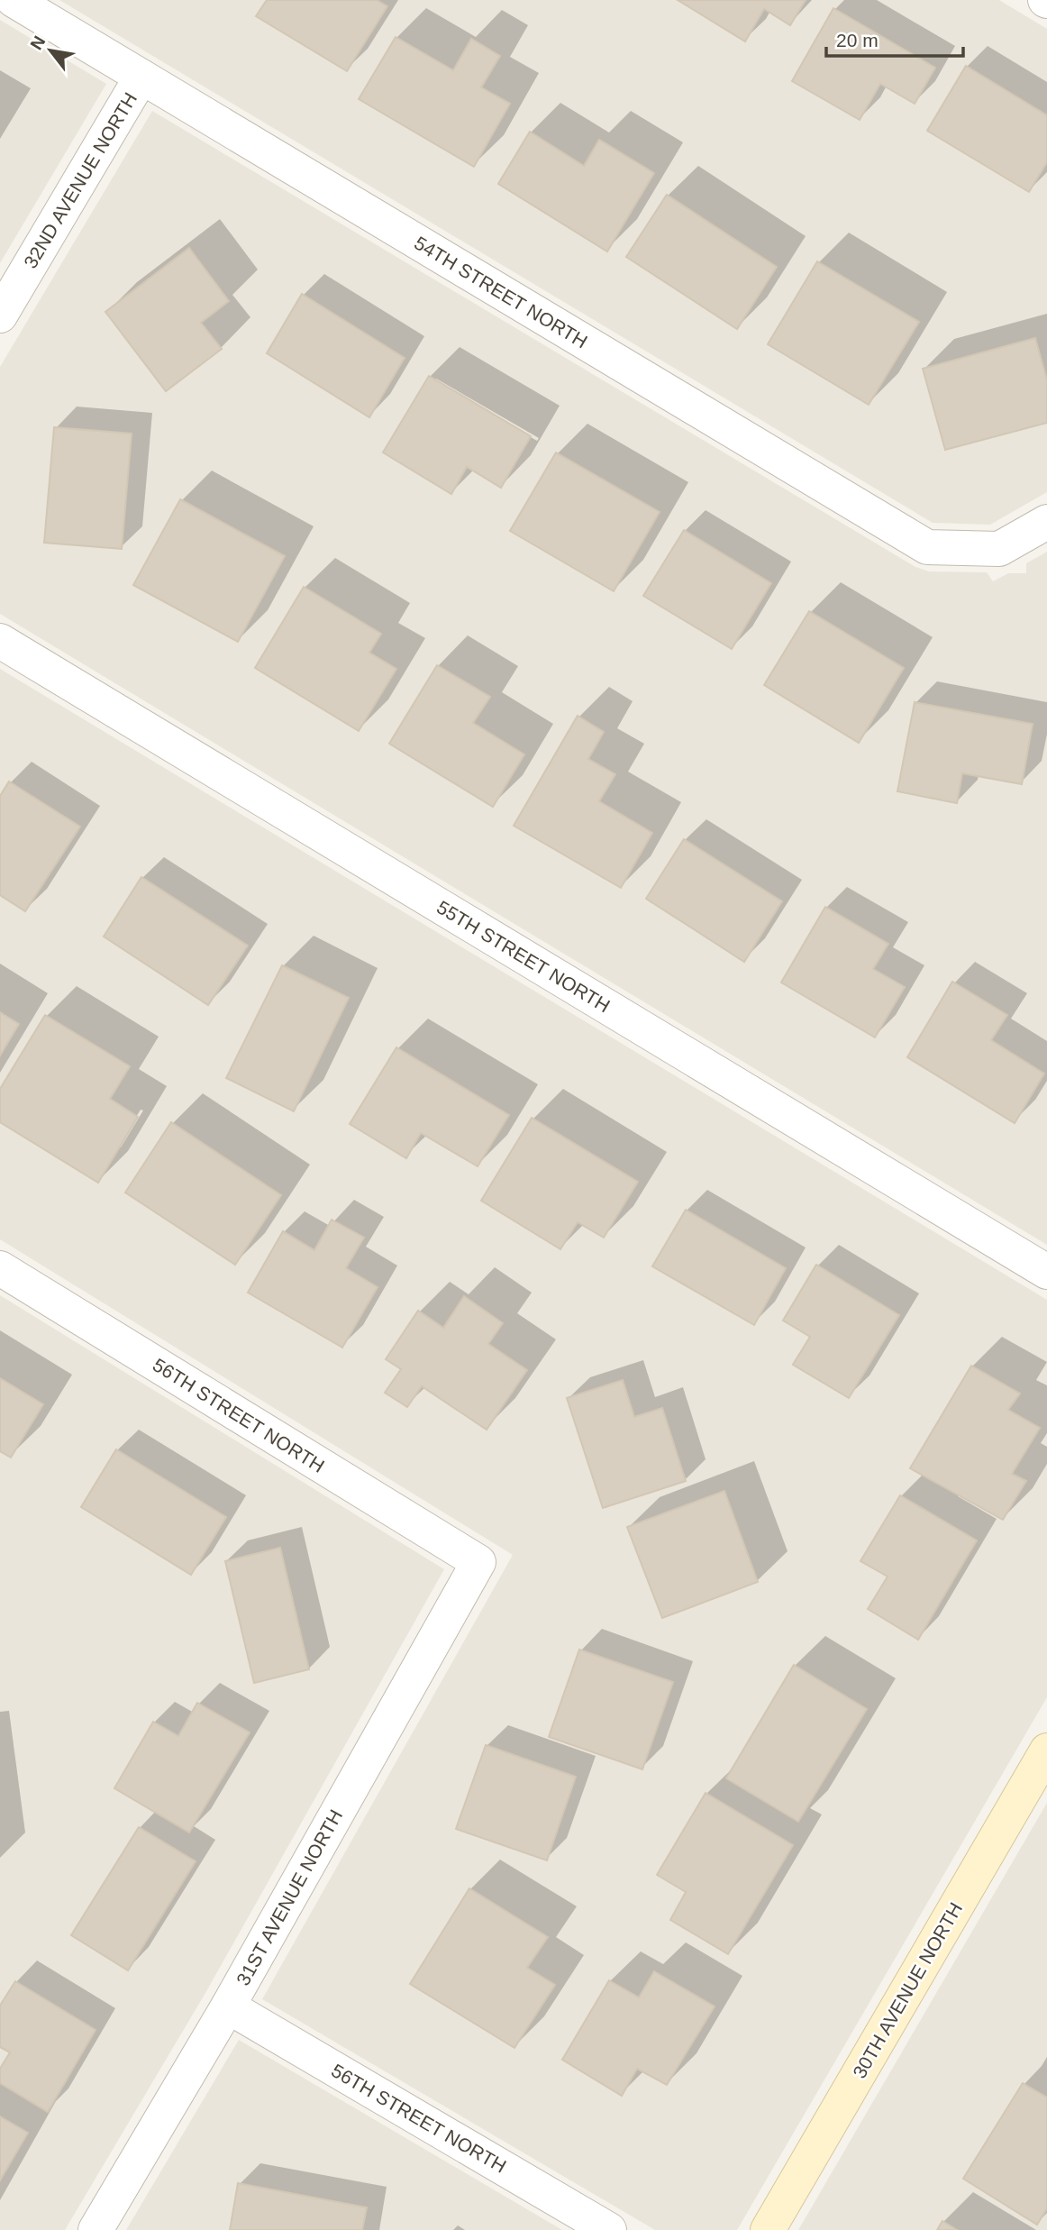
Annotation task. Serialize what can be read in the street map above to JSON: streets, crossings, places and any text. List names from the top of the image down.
{
  "streets": {
    "street": [
      "32ND AVENUE NORTH",
      "54TH STREET NORTH",
      "55TH STREET NORTH",
      "56TH STREET NORTH",
      "31ST AVENUE NORTH",
      "30TH AVENUE NORTH"
    ]
  },
  "crossings": [
    ["32ND AVENUE NORTH", "54TH STREET NORTH"],
    ["56TH STREET NORTH", "31ST AVENUE NORTH"]
  ],
  "scale_bar": "20 m",
  "north": "top left"
}
